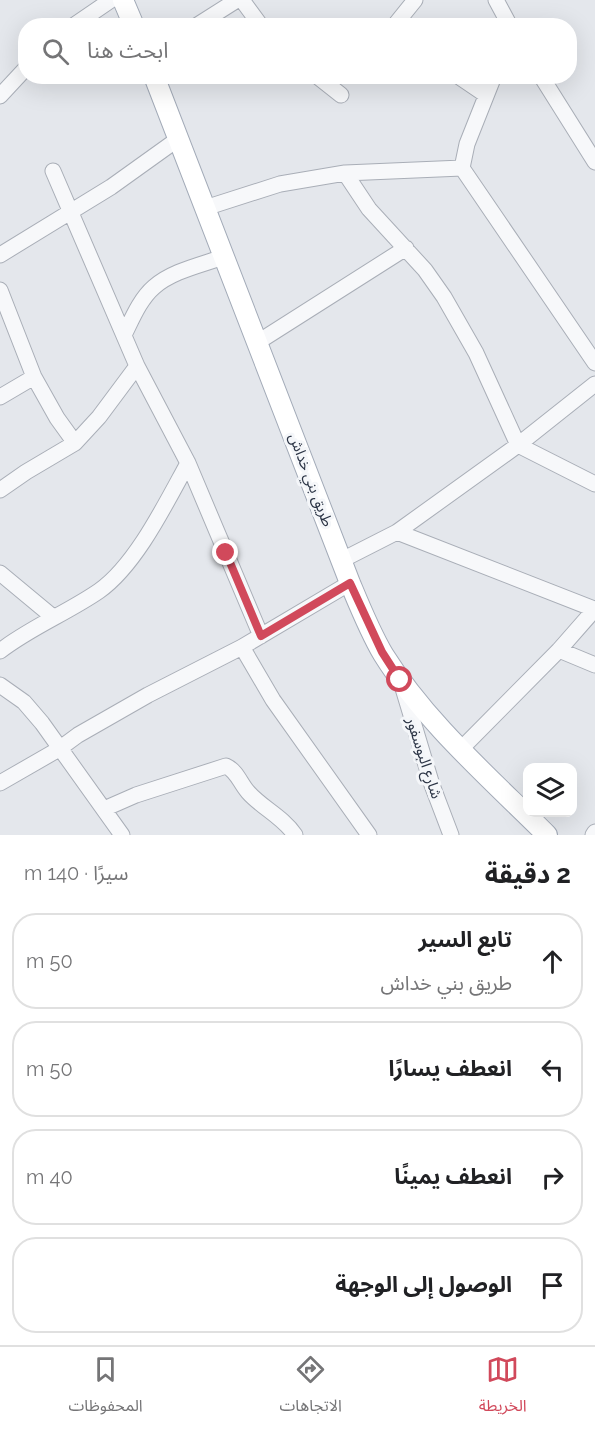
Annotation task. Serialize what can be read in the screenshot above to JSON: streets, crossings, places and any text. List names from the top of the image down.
{
  "streets": {
    "main road": ["طريق بني خداش"],
    "street": ["شارع البوسفور"]
  },
  "crossings": [
    ["طريق بني خداش", "شارع البوسفور"]
  ],
  "page": {
    "search": "ابحث هنا",
    "heading": ["2 دقيقة", "سيرًا · 140 m"],
    "list": [
      ["تابع السير", "طريق بني خداش", "50 m"],
      ["انعطف يسارًا", "50 m"],
      ["انعطف يمينًا", "40 m"],
      "الوصول إلى الوجهة"
    ],
    "nav": ["الخريطة", "الاتجاهات", "المحفوظات"]
  }
}
